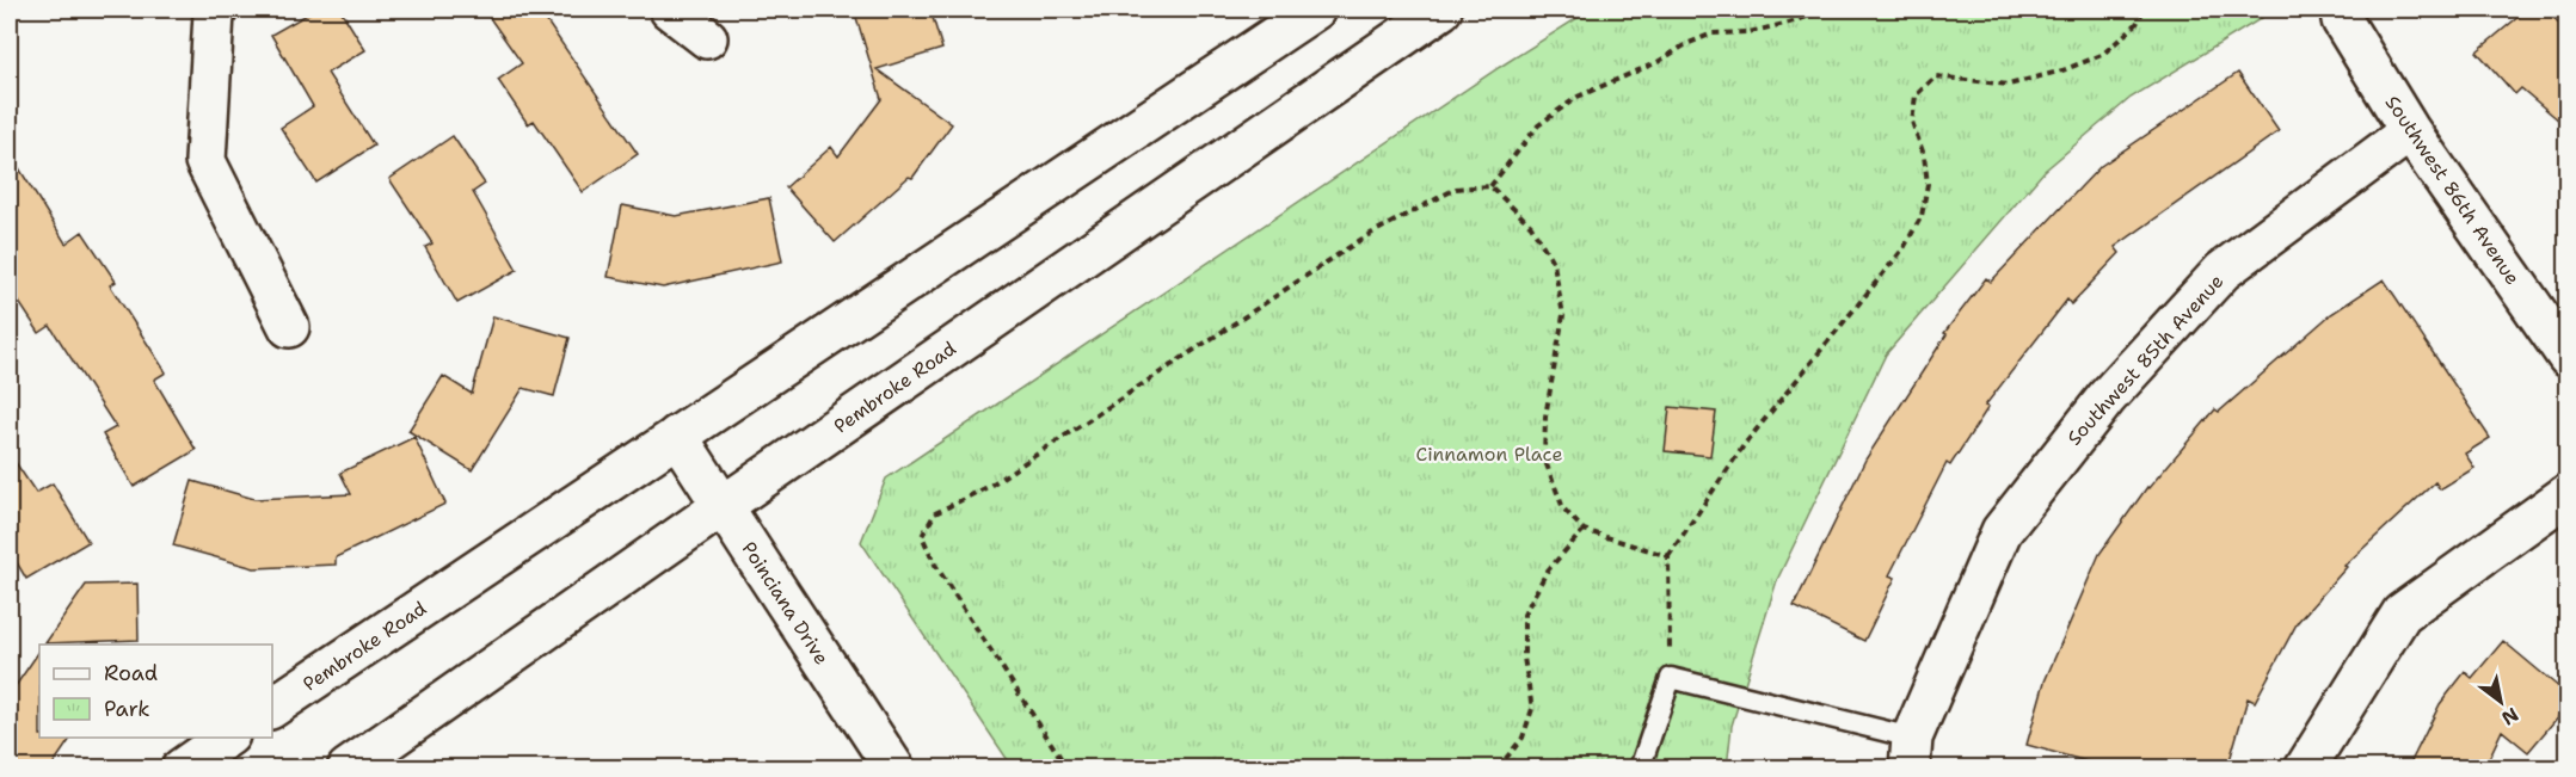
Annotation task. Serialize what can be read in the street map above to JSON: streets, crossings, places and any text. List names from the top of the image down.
{
  "streets": {
    "main road": [
      "Southwest 86th Avenue",
      "Southwest 85th Avenue",
      "Pembroke Road",
      "Poinciana Drive"
    ]
  },
  "crossings": [
    ["Southwest 86th Avenue", "Southwest 85th Avenue"],
    ["Pembroke Road", "Poinciana Drive"]
  ],
  "parks": ["Cinnamon Place"],
  "legend": ["Road", "Park"],
  "north": "bottom right"
}
